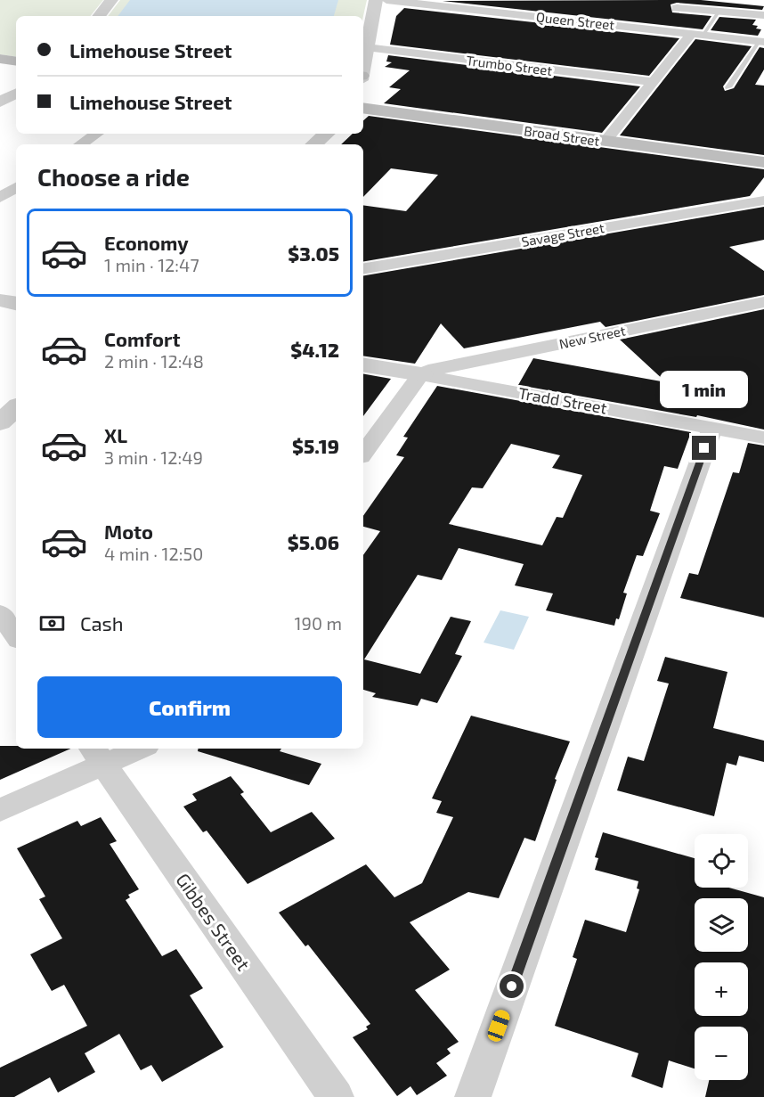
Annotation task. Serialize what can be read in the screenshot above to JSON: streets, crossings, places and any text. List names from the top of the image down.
{
  "streets": {
    "main road": ["Broad Street"],
    "street": [
      "Queen Street",
      "Trumbo Street",
      "Savage Street",
      "New Street",
      "Tradd Street",
      "Gibbes Street"
    ]
  },
  "crossings": [
    ["New Street", "Tradd Street"]
  ],
  "page": {
    "banner": ["Limehouse Street", "Limehouse Street"],
    "heading": "Choose a ride",
    "list": [
      {
        "name": "Economy",
        "note": "1 min · 12:47",
        "value": "$3.05"
      },
      {
        "name": "Comfort",
        "note": "2 min · 12:48",
        "value": "$4.12"
      },
      {
        "name": "XL",
        "note": "3 min · 12:49",
        "value": "$5.19"
      },
      {
        "name": "Moto",
        "note": "4 min · 12:50",
        "value": "$5.06"
      }
    ],
    "bubble": "1 min",
    "pay": ["Cash", "190 m"],
    "buttons": "Confirm",
    "map_buttons": ["+", "−"]
  }
}
